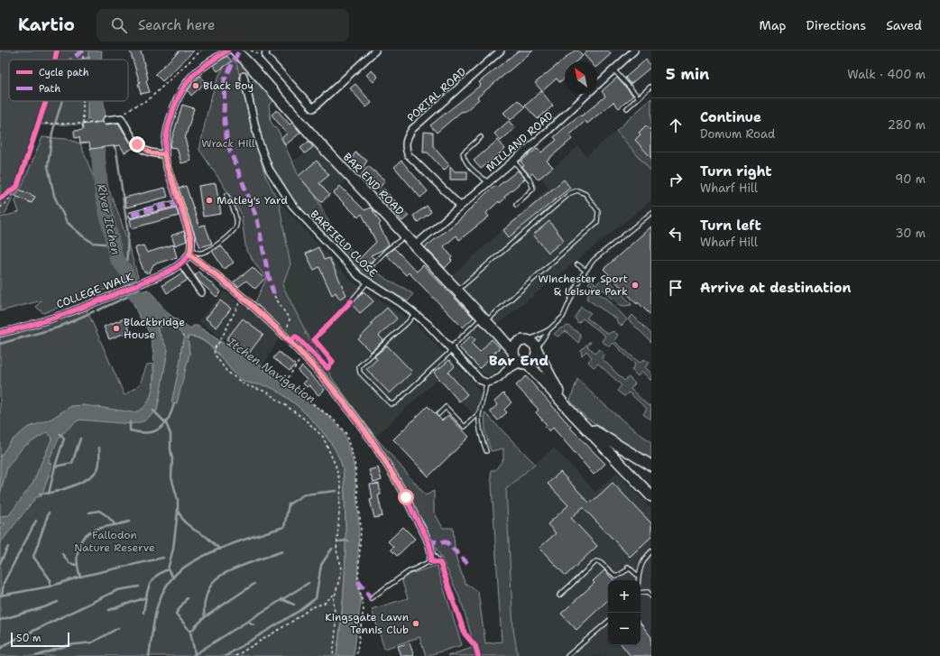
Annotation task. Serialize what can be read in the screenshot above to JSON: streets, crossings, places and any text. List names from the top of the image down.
{
  "streets": {
    "main road": ["BAR END ROAD"],
    "street": [
      "PORTAL ROAD",
      "MILLAND ROAD",
      "BARFIELD CLOSE",
      "COLLEGE WALK"
    ]
  },
  "crossings": [
    ["PORTAL ROAD", "MILLAND ROAD"],
    ["MILLAND ROAD", "BAR END ROAD"]
  ],
  "districts": ["Bar End"],
  "water": ["River Itchen", "Itchen Navigation"],
  "parks": ["Wrack Hill", "Fallodon Nature Reserve"],
  "places": [
    "Black Boy",
    "Matley's Yard",
    "Winchester Sport & Leisure Park",
    "Blackbridge House",
    "Kingsgate Lawn Tennis Club"
  ],
  "legend": ["Cycle path", "Path"],
  "scale_bar": "50 m",
  "north": "top left",
  "page": {
    "header": "Kartio",
    "search": "Search here",
    "nav": ["Map", "Directions", "Saved"],
    "heading": ["5 min", "Walk · 400 m"],
    "list": [
      ["Continue", "Domum Road", "280 m"],
      ["Turn right", "Wharf Hill", "90 m"],
      ["Turn left", "Wharf Hill", "30 m"],
      "Arrive at destination"
    ],
    "map_buttons": ["+", "−"],
    "scale": "50 m"
  }
}
